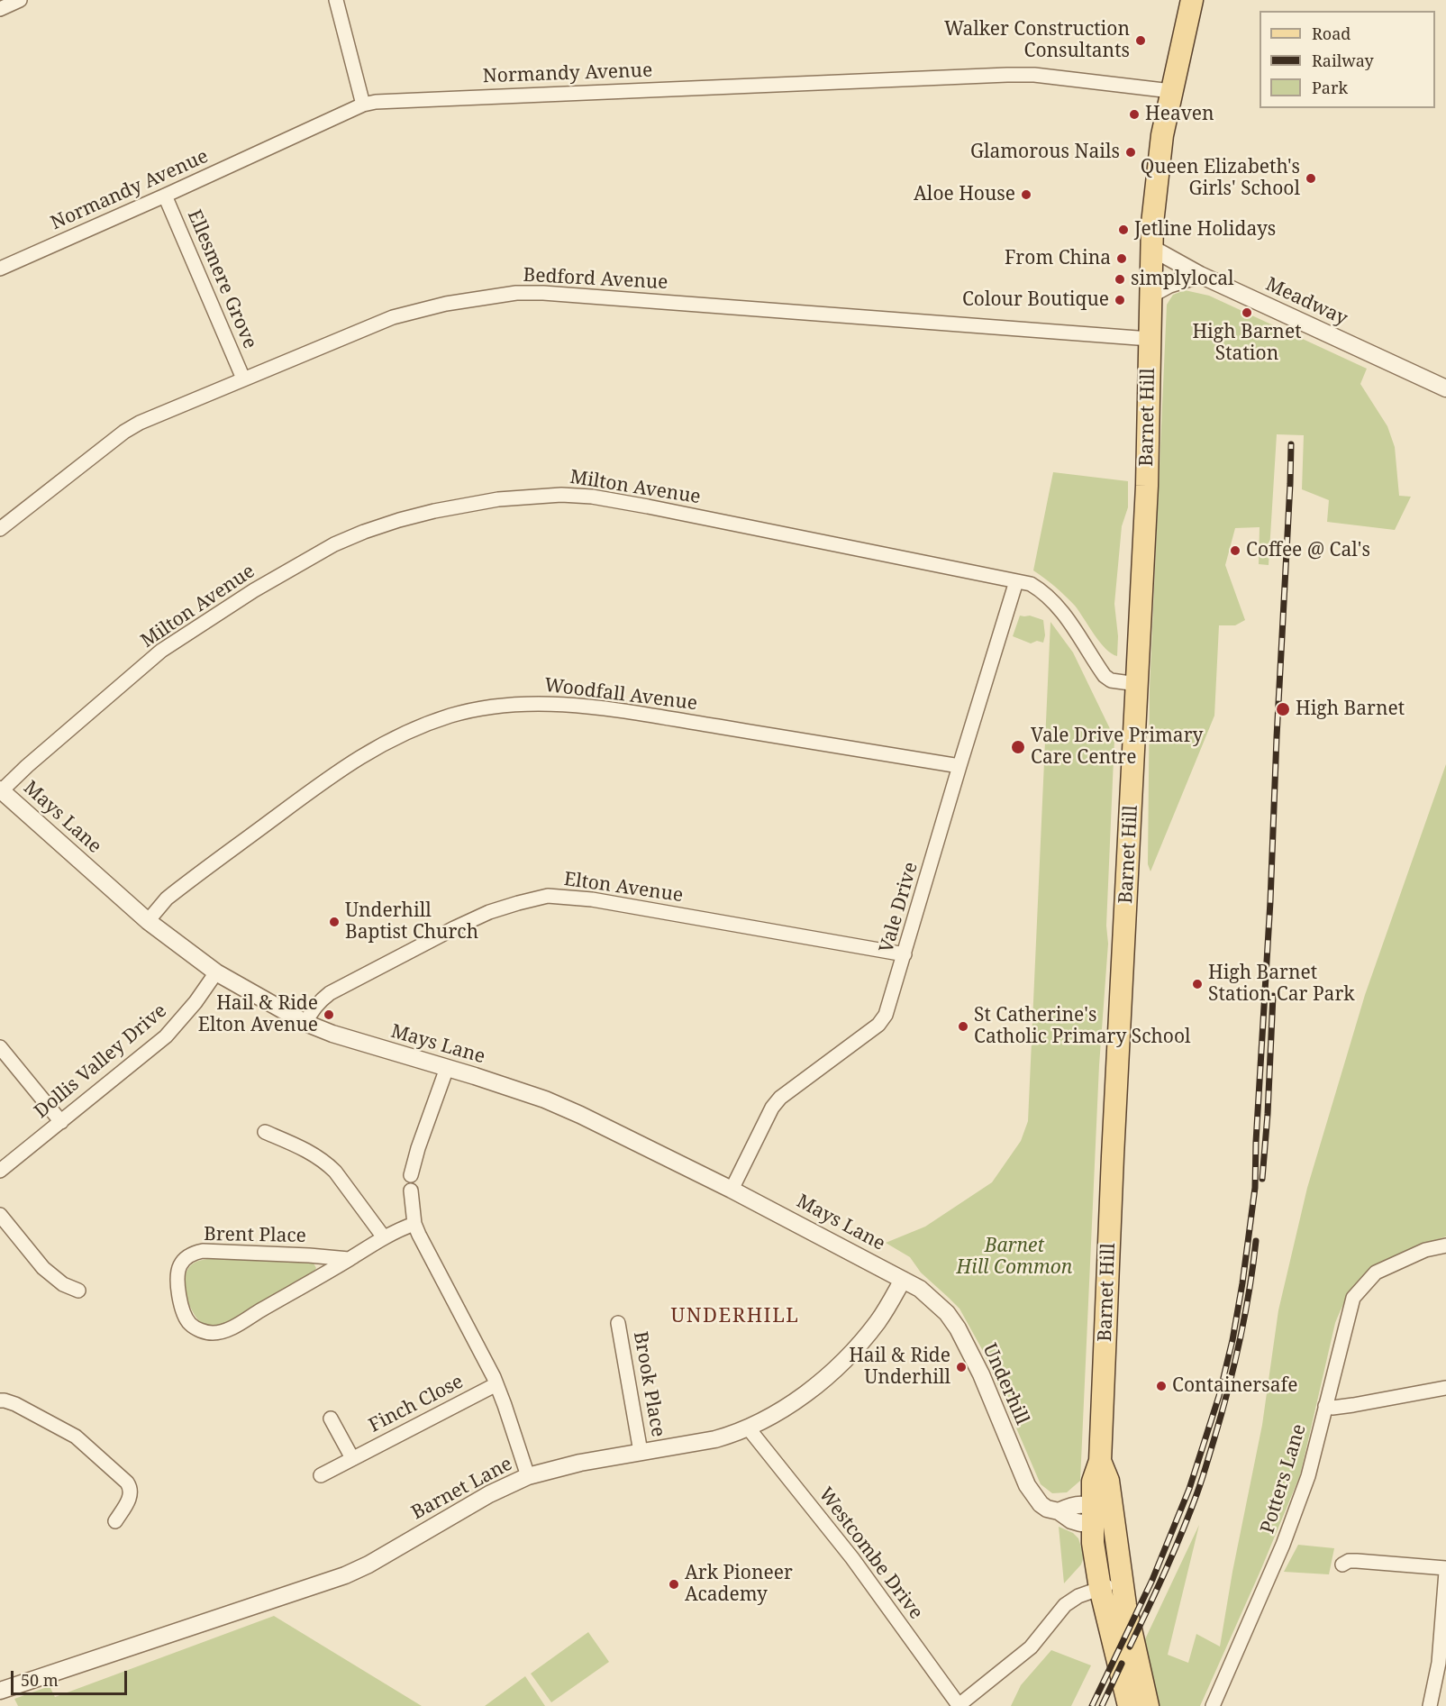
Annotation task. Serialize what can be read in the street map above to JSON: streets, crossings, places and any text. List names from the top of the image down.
{
  "streets": {
    "main road": ["Barnet Hill"],
    "street": [
      "Normandy Avenue",
      "Ellesmere Grove",
      "Bedford Avenue",
      "Meadway",
      "Milton Avenue",
      "Woodfall Avenue",
      "Mays Lane",
      "Elton Avenue",
      "Vale Drive",
      "Dollis Valley Drive",
      "Brent Place",
      "Brook Place",
      "Underhill",
      "Finch Close",
      "Potters Lane",
      "Barnet Lane",
      "Westcombe Drive"
    ]
  },
  "crossings": [
    ["Normandy Avenue", "Ellesmere Grove"],
    ["Normandy Avenue", "Barnet Hill"],
    ["Ellesmere Grove", "Bedford Avenue"],
    ["Bedford Avenue", "Barnet Hill"],
    ["Meadway", "Barnet Hill"],
    ["Barnet Hill", "Milton Avenue"],
    ["Barnet Hill", "Underhill"],
    ["Milton Avenue", "Mays Lane"],
    ["Milton Avenue", "Vale Drive"],
    ["Woodfall Avenue", "Mays Lane"],
    ["Woodfall Avenue", "Vale Drive"],
    ["Mays Lane", "Elton Avenue"],
    ["Mays Lane", "Vale Drive"],
    ["Mays Lane", "Dollis Valley Drive"],
    ["Mays Lane", "Underhill"],
    ["Mays Lane", "Barnet Lane"],
    ["Elton Avenue", "Vale Drive"],
    ["Brook Place", "Barnet Lane"],
    ["Underhill", "Barnet Lane"],
    ["Barnet Lane", "Westcombe Drive"]
  ],
  "districts": ["UNDERHILL"],
  "parks": ["Barnet Hill Common"],
  "places": [
    "Walker Construction Consultants",
    "Heaven",
    "Glamorous Nails",
    "Queen Elizabeth's Girls' School",
    "Aloe House",
    "Jetline Holidays",
    "From China",
    "simplylocal",
    "Colour Boutique",
    "High Barnet Station",
    "Coffee @ Cal's",
    "High Barnet",
    "Vale Drive Primary Care Centre",
    "Underhill Baptist Church",
    "High Barnet Station Car Park",
    "Hail & Ride Elton Avenue",
    "St Catherine's Catholic Primary School",
    "Hail & Ride Underhill",
    "Containersafe",
    "Ark Pioneer Academy"
  ],
  "legend": ["Road", "Railway", "Park"],
  "scale_bar": "50 m"
}
